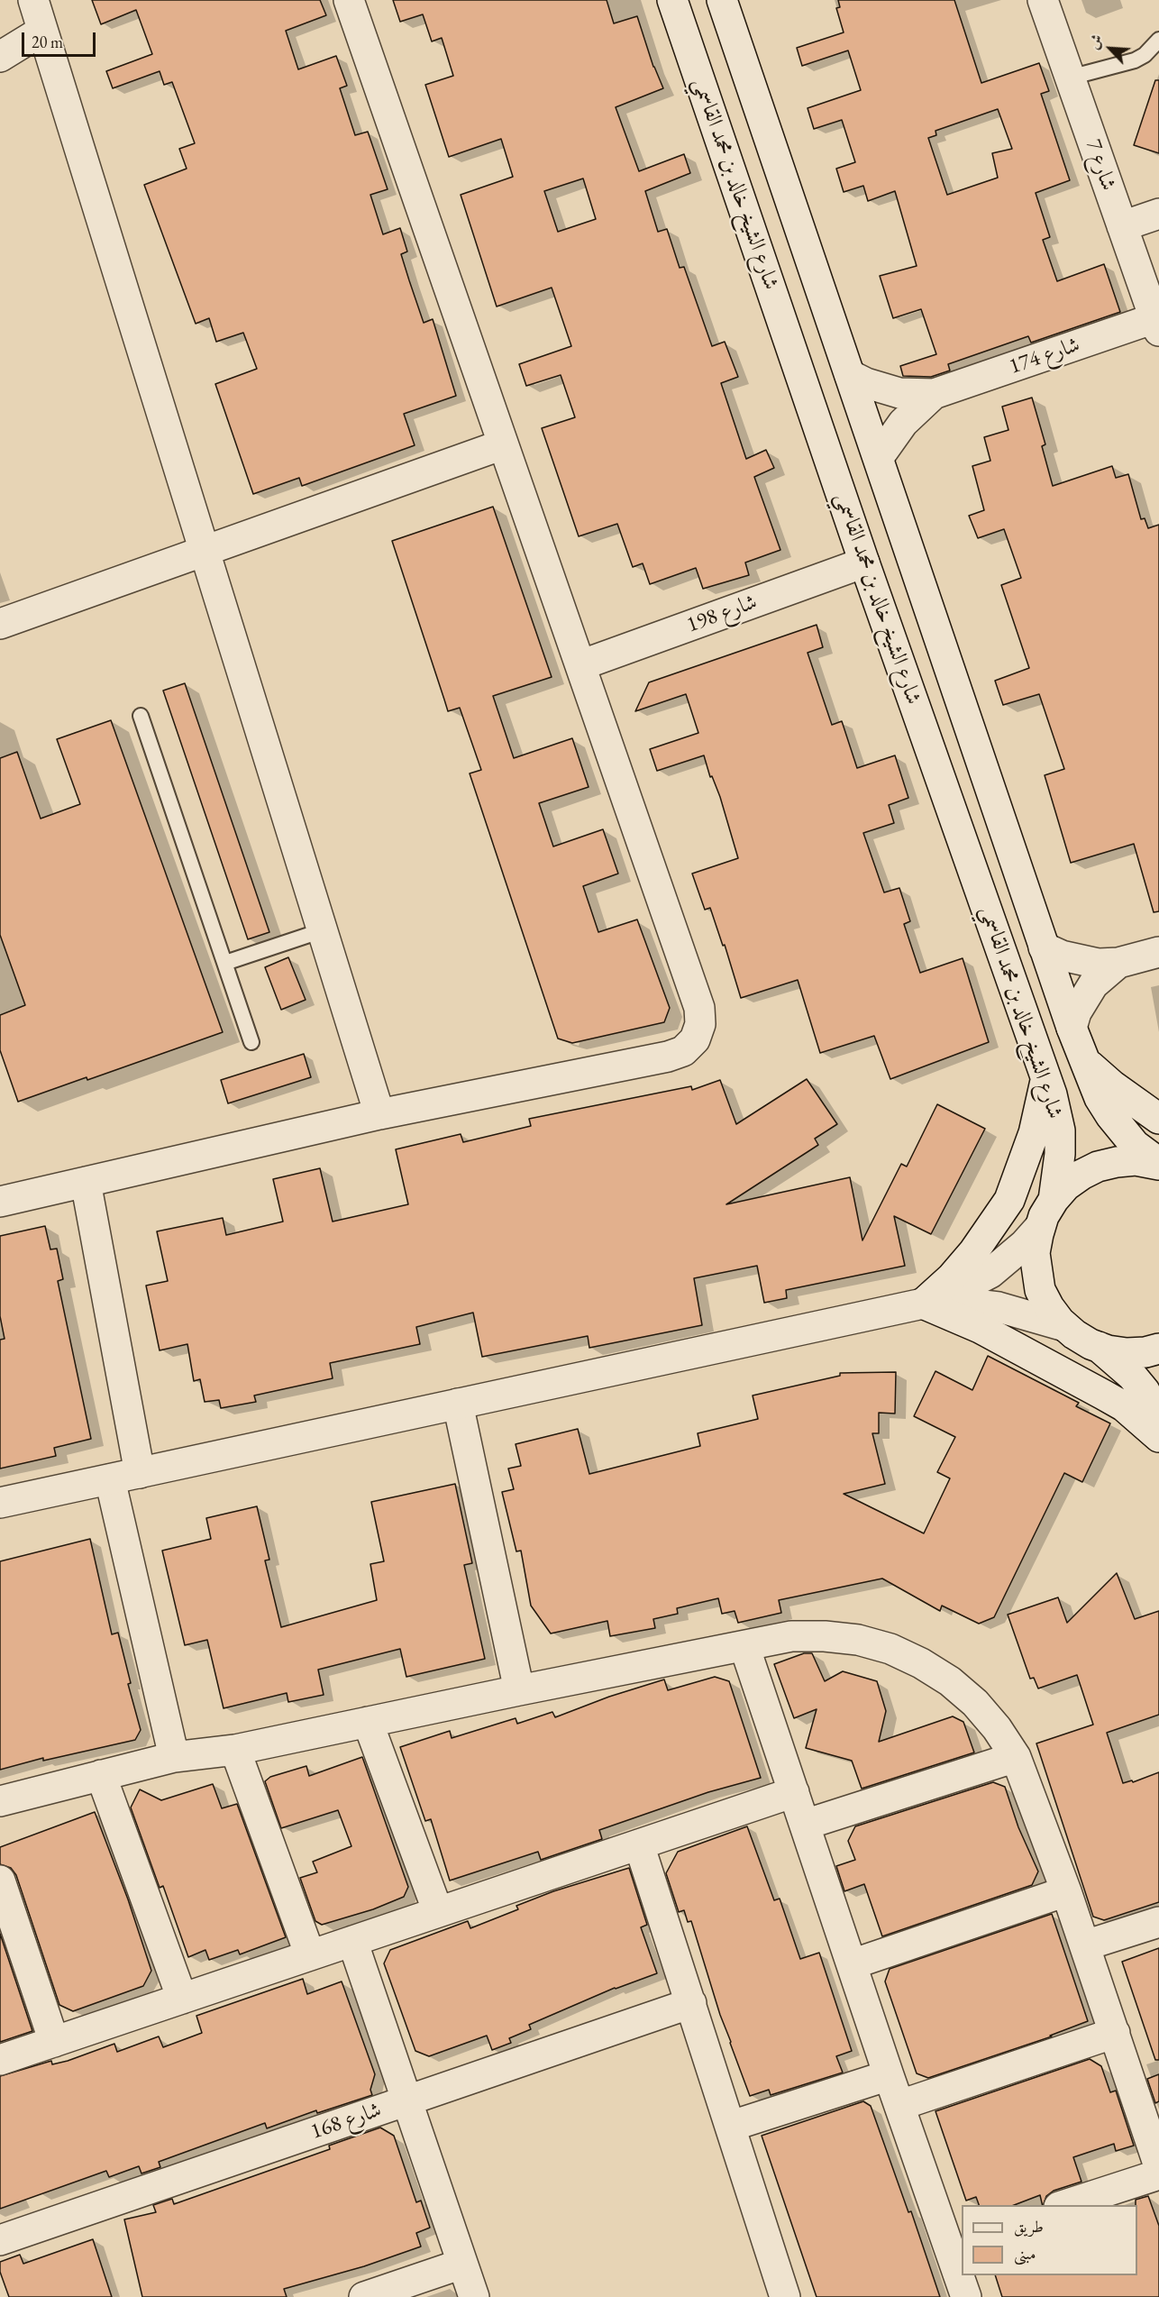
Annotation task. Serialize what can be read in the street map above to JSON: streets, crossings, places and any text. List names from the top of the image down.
{
  "streets": {
    "street": [
      "شارع 7",
      "شارع الشيخ خالد بن محمد القاسمي",
      "شارع 174",
      "شارع 198",
      "شارع 168"
    ]
  },
  "crossings": [
    ["شارع 7", "شارع 174"],
    ["شارع الشيخ خالد بن محمد القاسمي", "شارع 174"],
    ["شارع الشيخ خالد بن محمد القاسمي", "شارع 198"]
  ],
  "legend": ["طريق", "مبنى"],
  "scale_bar": "20 m",
  "north": "top left"
}
